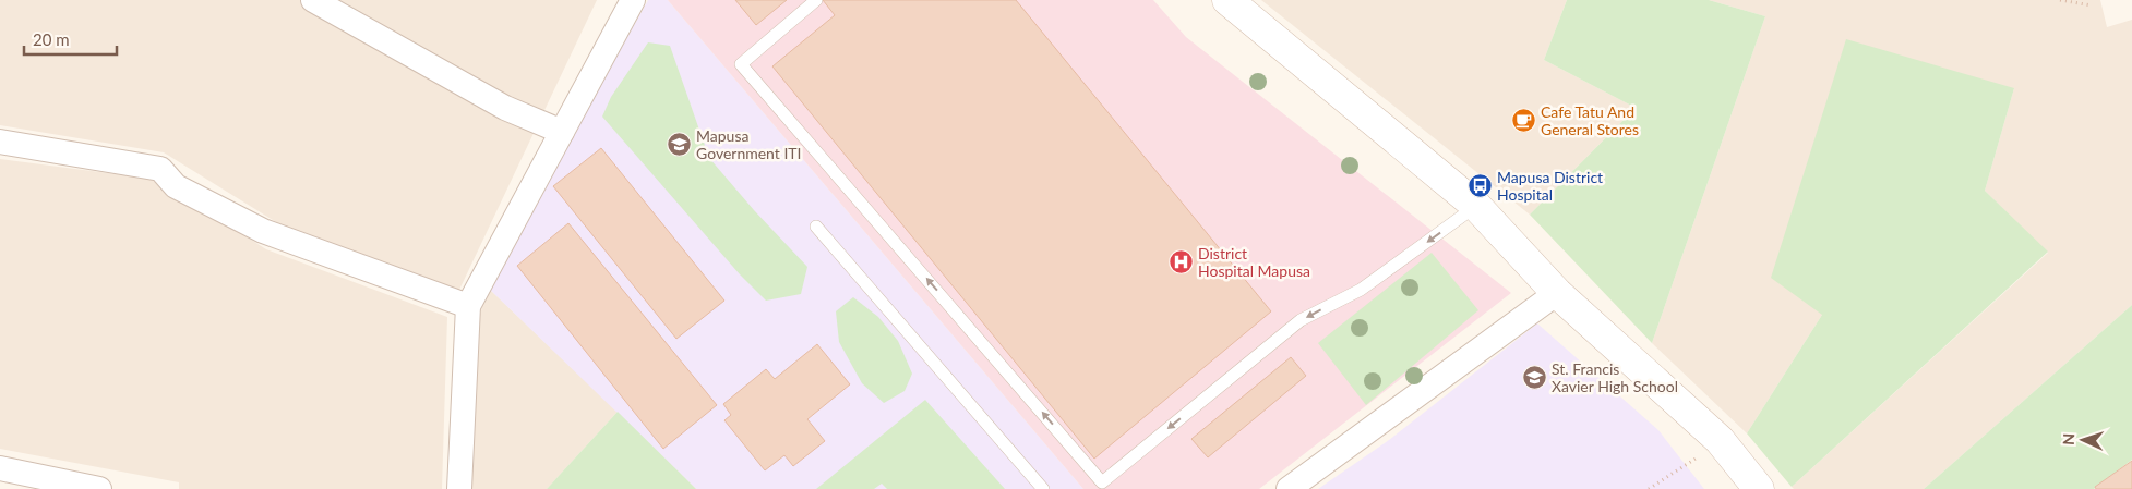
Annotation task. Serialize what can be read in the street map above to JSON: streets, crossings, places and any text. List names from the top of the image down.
{
  "places": {
    "cafe": ["Cafe Tatu And General Stores"],
    "school or university": ["Mapusa Government ITI", "St. Francis Xavier High School"],
    "bus stop": ["Mapusa District Hospital"],
    "hospital": ["District Hospital Mapusa"]
  },
  "scale_bar": "20 m",
  "north": "left"
}
